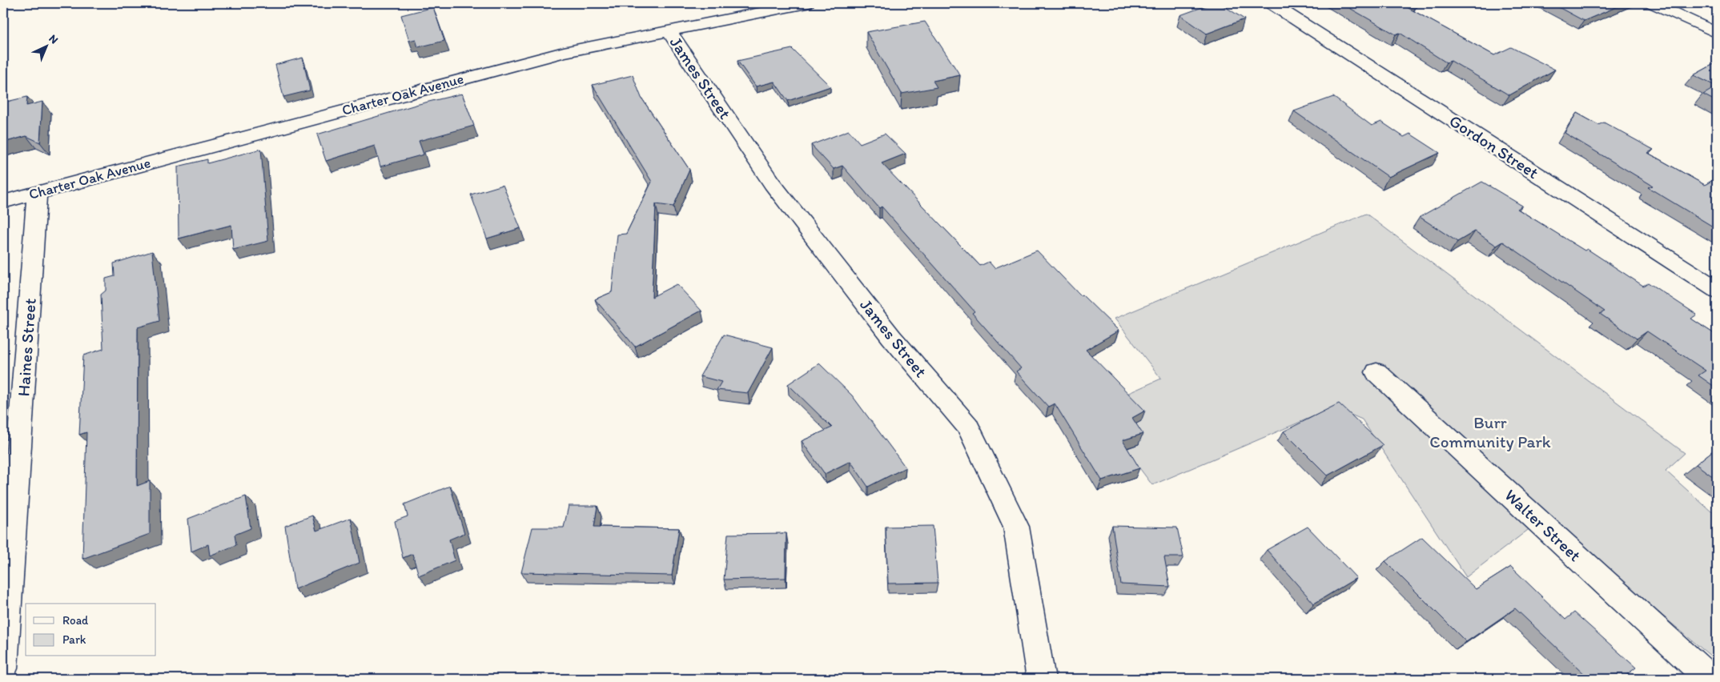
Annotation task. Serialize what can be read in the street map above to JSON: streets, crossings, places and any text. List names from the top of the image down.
{
  "streets": {
    "street": [
      "James Street",
      "Charter Oak Avenue",
      "Gordon Street",
      "Haines Street",
      "Walter Street"
    ]
  },
  "crossings": [
    ["James Street", "Charter Oak Avenue"],
    ["Charter Oak Avenue", "Haines Street"]
  ],
  "parks": ["Burr Community Park"],
  "legend": ["Road", "Park"],
  "north": "top right"
}
